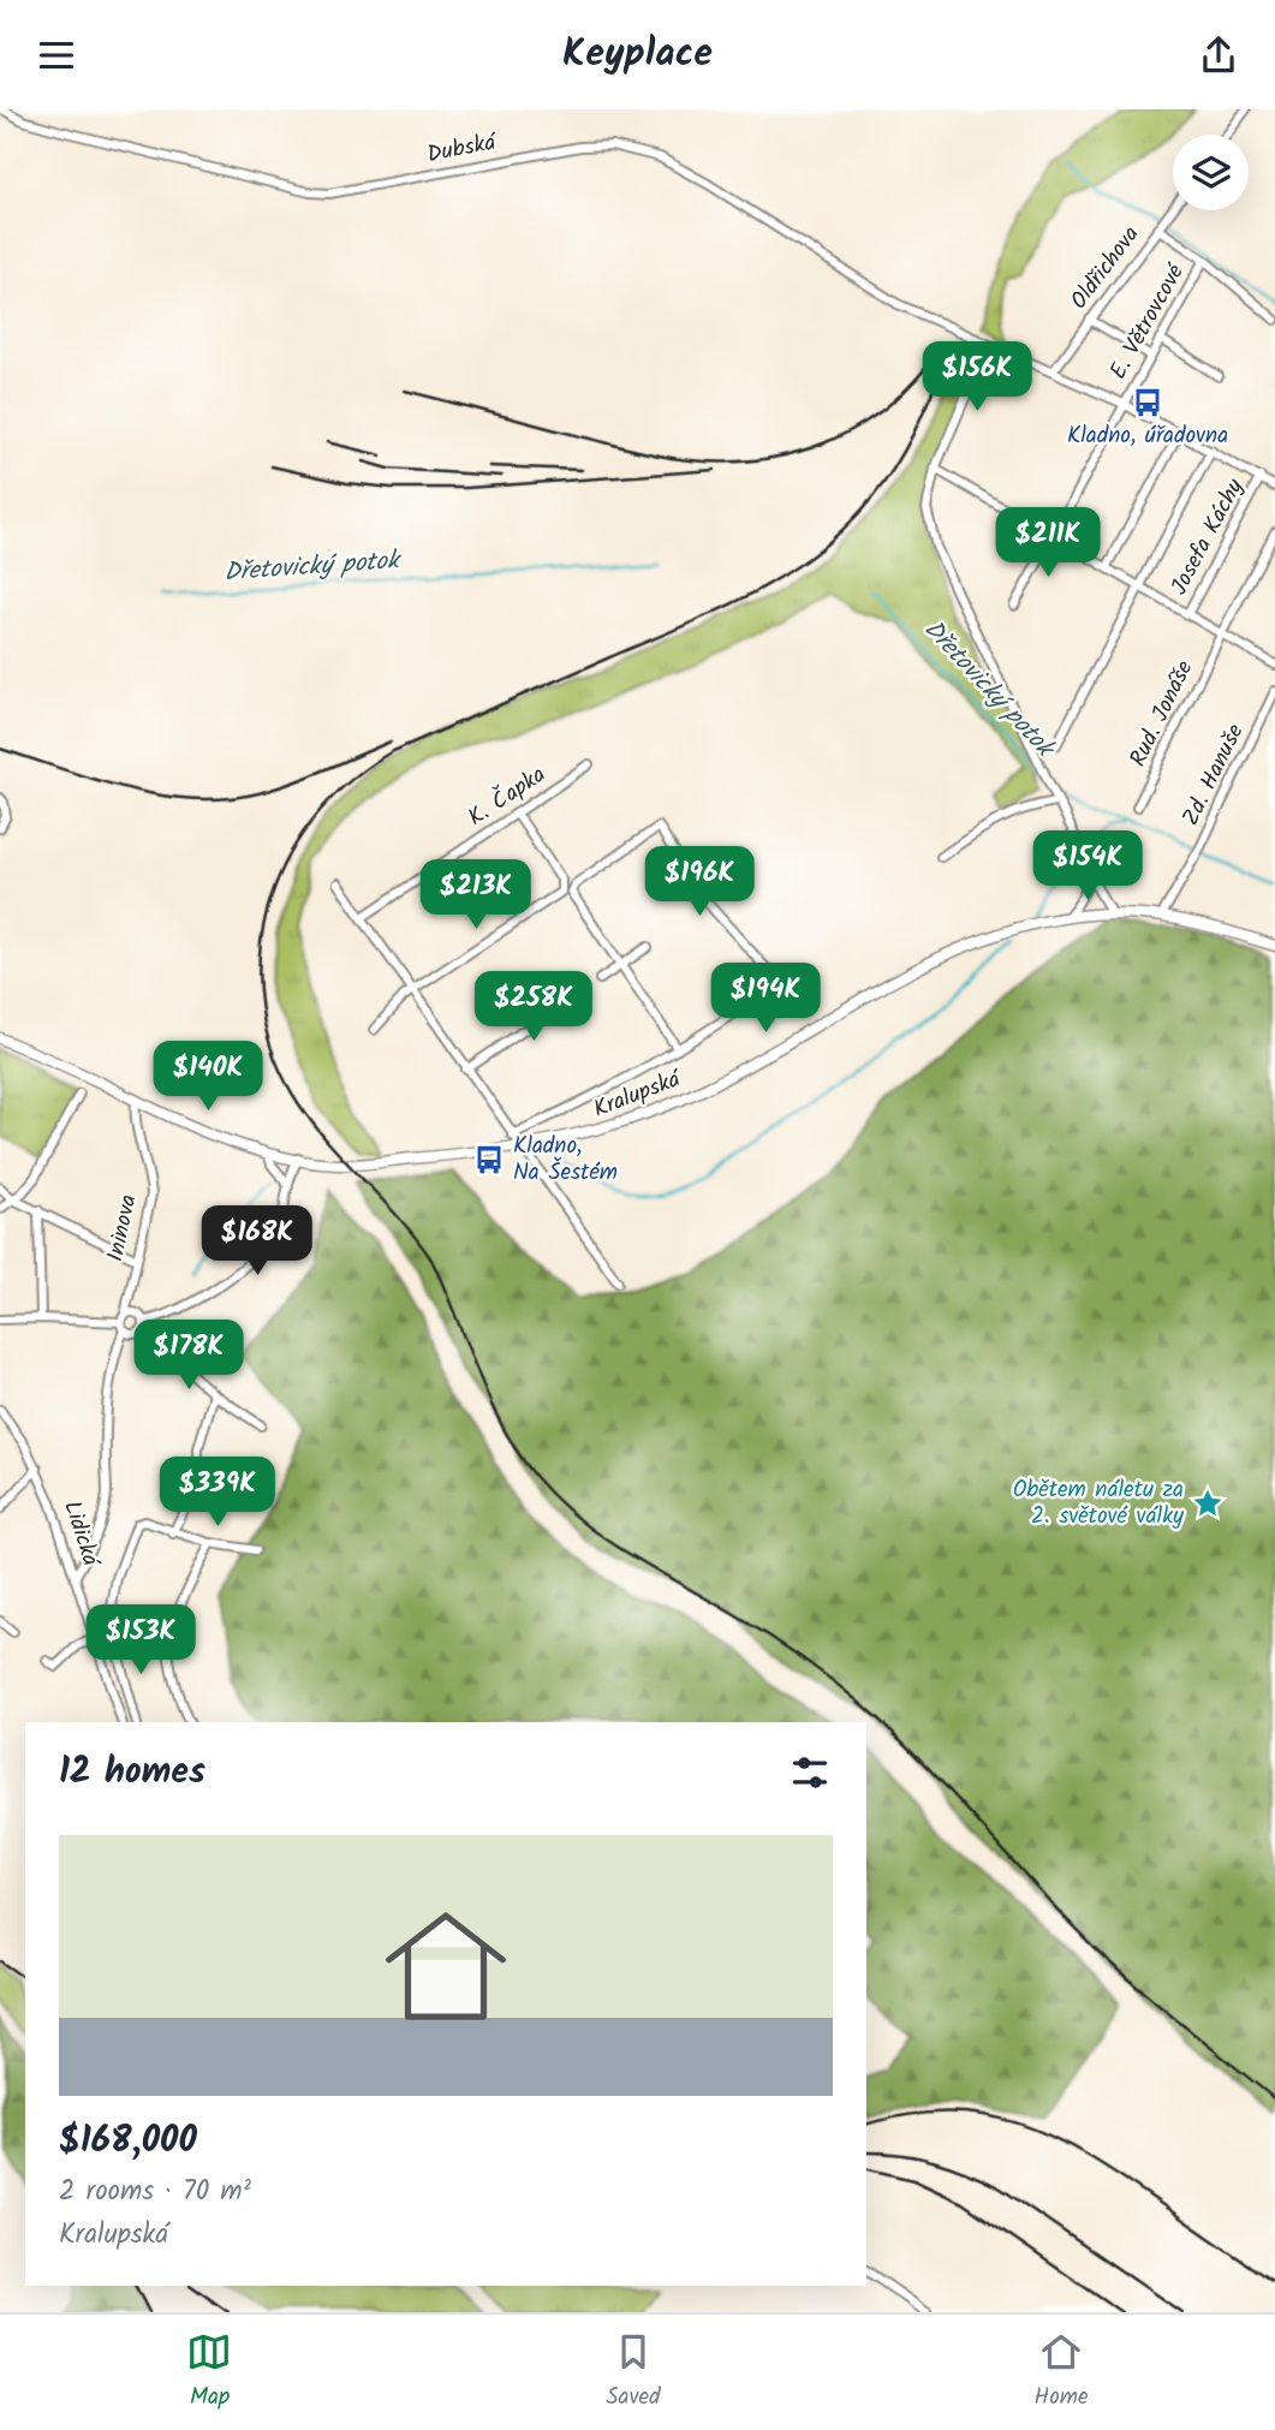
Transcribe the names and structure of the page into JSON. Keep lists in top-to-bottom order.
{
  "streets": {
    "main road": ["Kralupská"],
    "street": [
      "Dubská",
      "Oldřichova",
      "E. Větrovcové",
      "Josefa Káchy",
      "Rud. Jonáše",
      "Zd. Hanuše",
      "K. Čapka",
      "Ininova",
      "Lidická"
    ]
  },
  "crossings": [
    ["Dubská", "Oldřichova"],
    ["Dubská", "E. Větrovcové"],
    ["Dubská", "Josefa Káchy"],
    ["Zd. Hanuše", "Kralupská"],
    ["Kralupská", "Ininova"],
    ["Ininova", "Lidická"]
  ],
  "water": ["Dřetovický potok"],
  "places": {
    "bus stop": ["Kladno, úřadovna", "Kladno, Na Šestém"],
    "place": ["Obětem náletu za 2. světové války"]
  },
  "page": {
    "header": "Keyplace",
    "price": [
      "$156K",
      "$211K",
      "$154K",
      "$196K",
      "$213K",
      "$194K",
      "$258K",
      "$140K",
      "$168K",
      "$178K",
      "$339K",
      "$153K"
    ],
    "heading": "12 homes",
    "list": [
      {
        "name": "$168,000",
        "note": "2 rooms · 70 m² · Kralupská"
      }
    ],
    "tabs": ["Map", "Saved", "Home"]
  }
}
